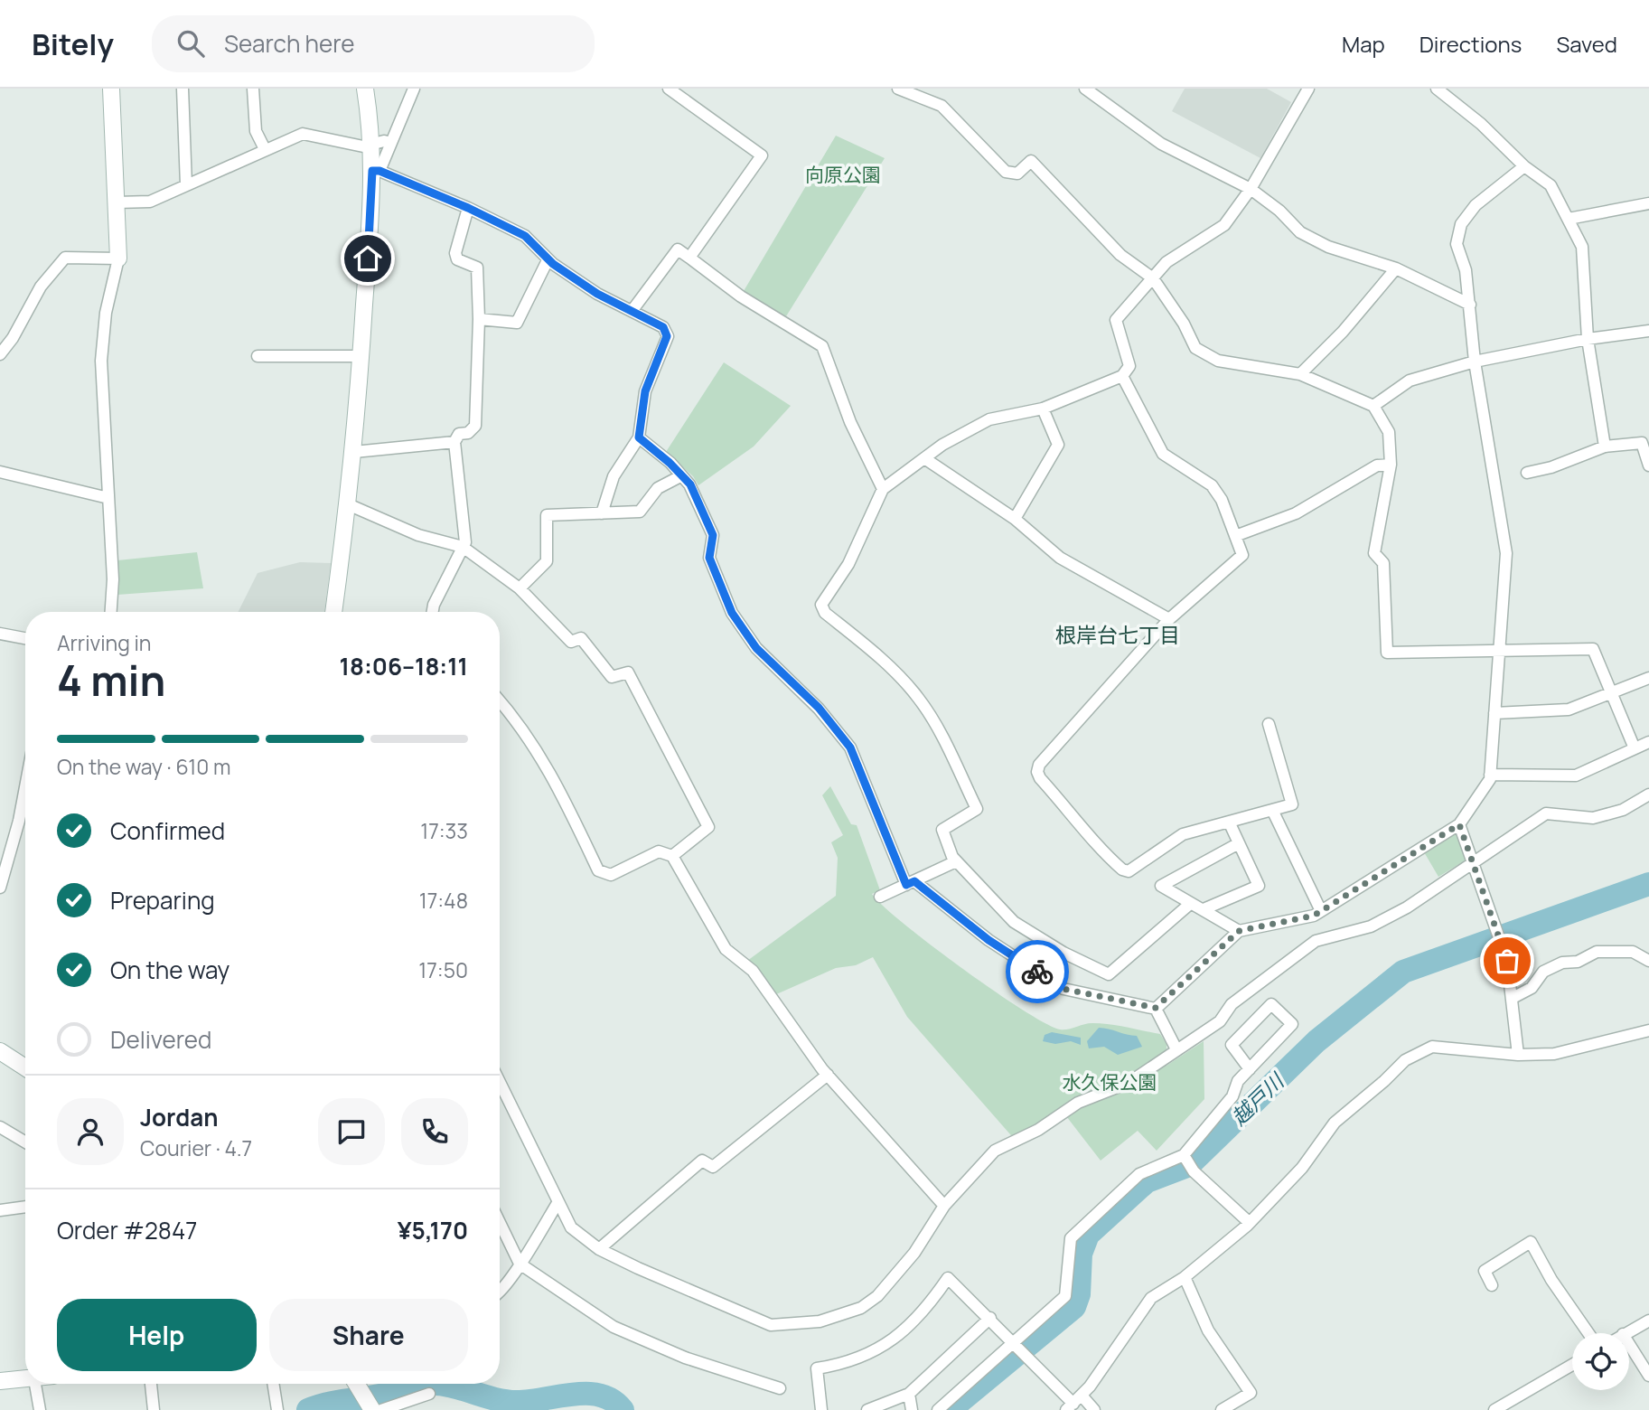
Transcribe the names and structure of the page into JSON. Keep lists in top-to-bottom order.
{
  "districts": ["根岸台七丁目"],
  "water": ["越戸川"],
  "parks": ["向原公園", "水久保公園"],
  "page": {
    "header": "Bitely",
    "search": "Search here",
    "nav": ["Map", "Directions", "Saved"],
    "heading": ["4 min", "Arriving in", "18:06–18:11"],
    "panel": [
      "Jordan",
      "Courier · 4.7",
      "Order #2847",
      "¥5,170"
    ],
    "bar": "On the way · 610 m",
    "list": [
      ["Confirmed", "17:33"],
      ["Preparing", "17:48"],
      ["On the way", "17:50"],
      "Delivered"
    ],
    "buttons": ["Help", "Share"]
  }
}
